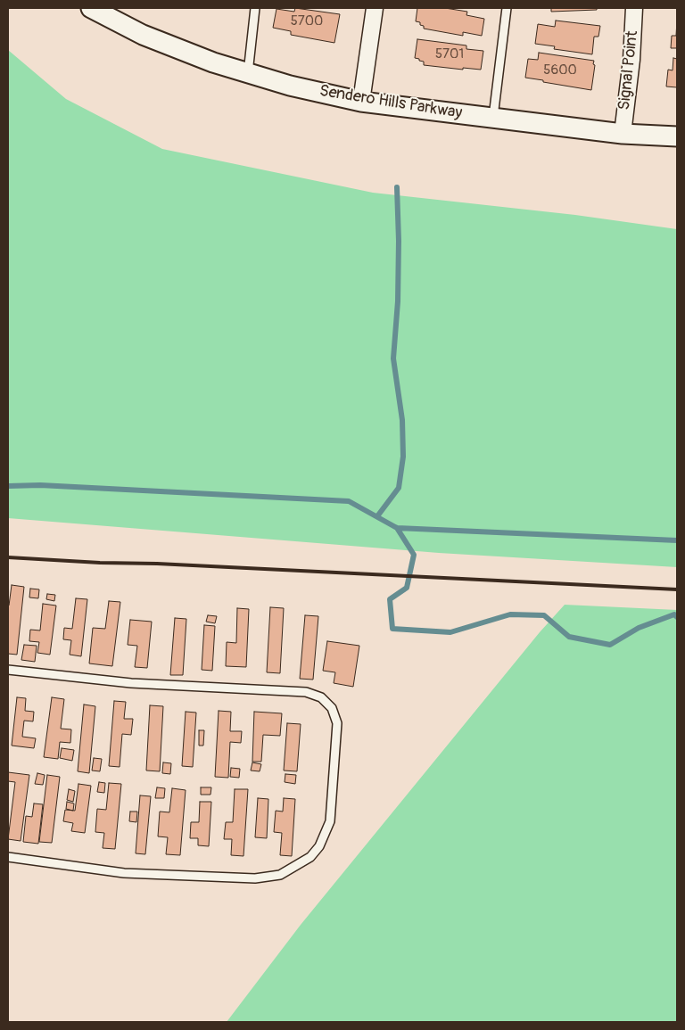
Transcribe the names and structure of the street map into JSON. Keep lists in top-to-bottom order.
{
  "streets": {
    "street": ["Signal Point", "Sendero Hills Parkway"]
  },
  "crossings": [
    ["Signal Point", "Sendero Hills Parkway"]
  ],
  "house_numbers": ["5700", "5701", "5600"]
}
